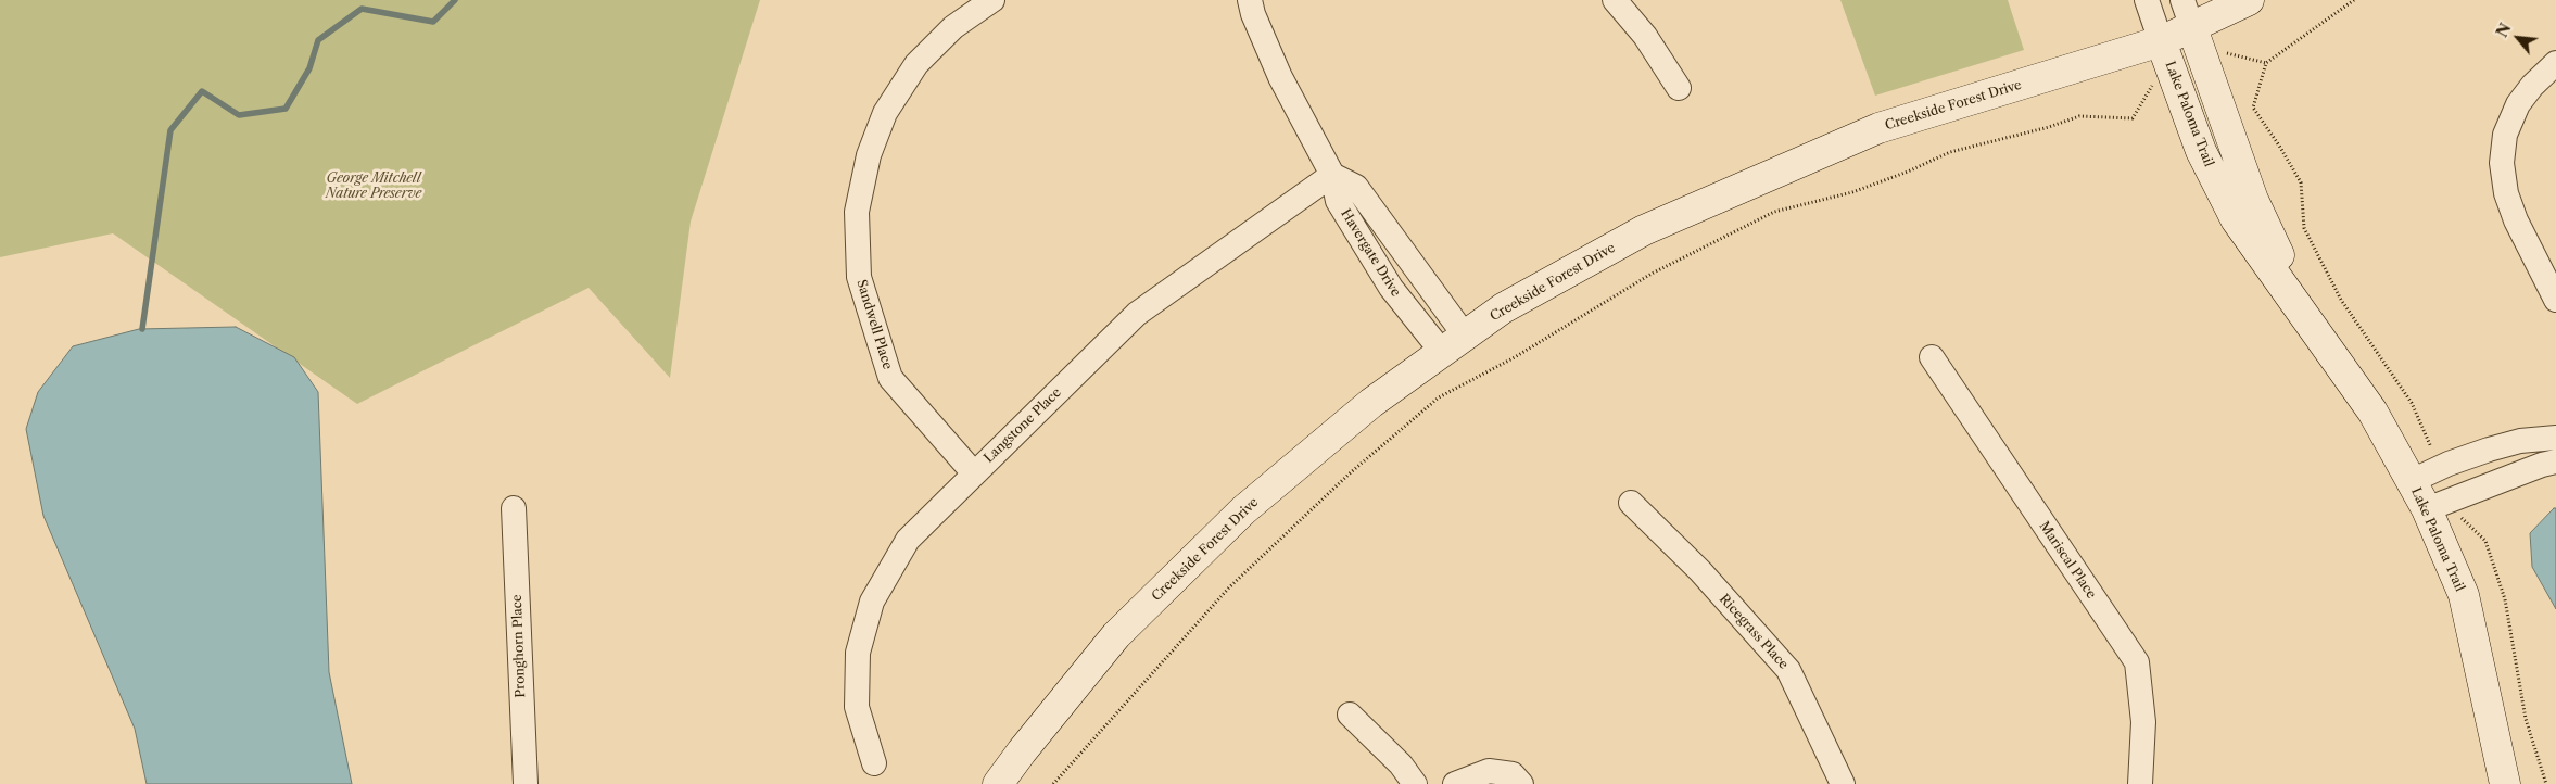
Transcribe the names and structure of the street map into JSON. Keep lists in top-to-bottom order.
{
  "streets": {
    "main road": ["Creekside Forest Drive", "Lake Paloma Trail"],
    "street": [
      "Havergate Drive",
      "Sandwell Place",
      "Langstone Place",
      "Mariscal Place",
      "Ricegrass Place",
      "Pronghorn Place"
    ]
  },
  "crossings": [
    ["Creekside Forest Drive", "Lake Paloma Trail"],
    ["Creekside Forest Drive", "Havergate Drive"],
    ["Havergate Drive", "Langstone Place"],
    ["Sandwell Place", "Langstone Place"]
  ],
  "parks": ["George Mitchell Nature Preserve"],
  "north": "top left"
}
